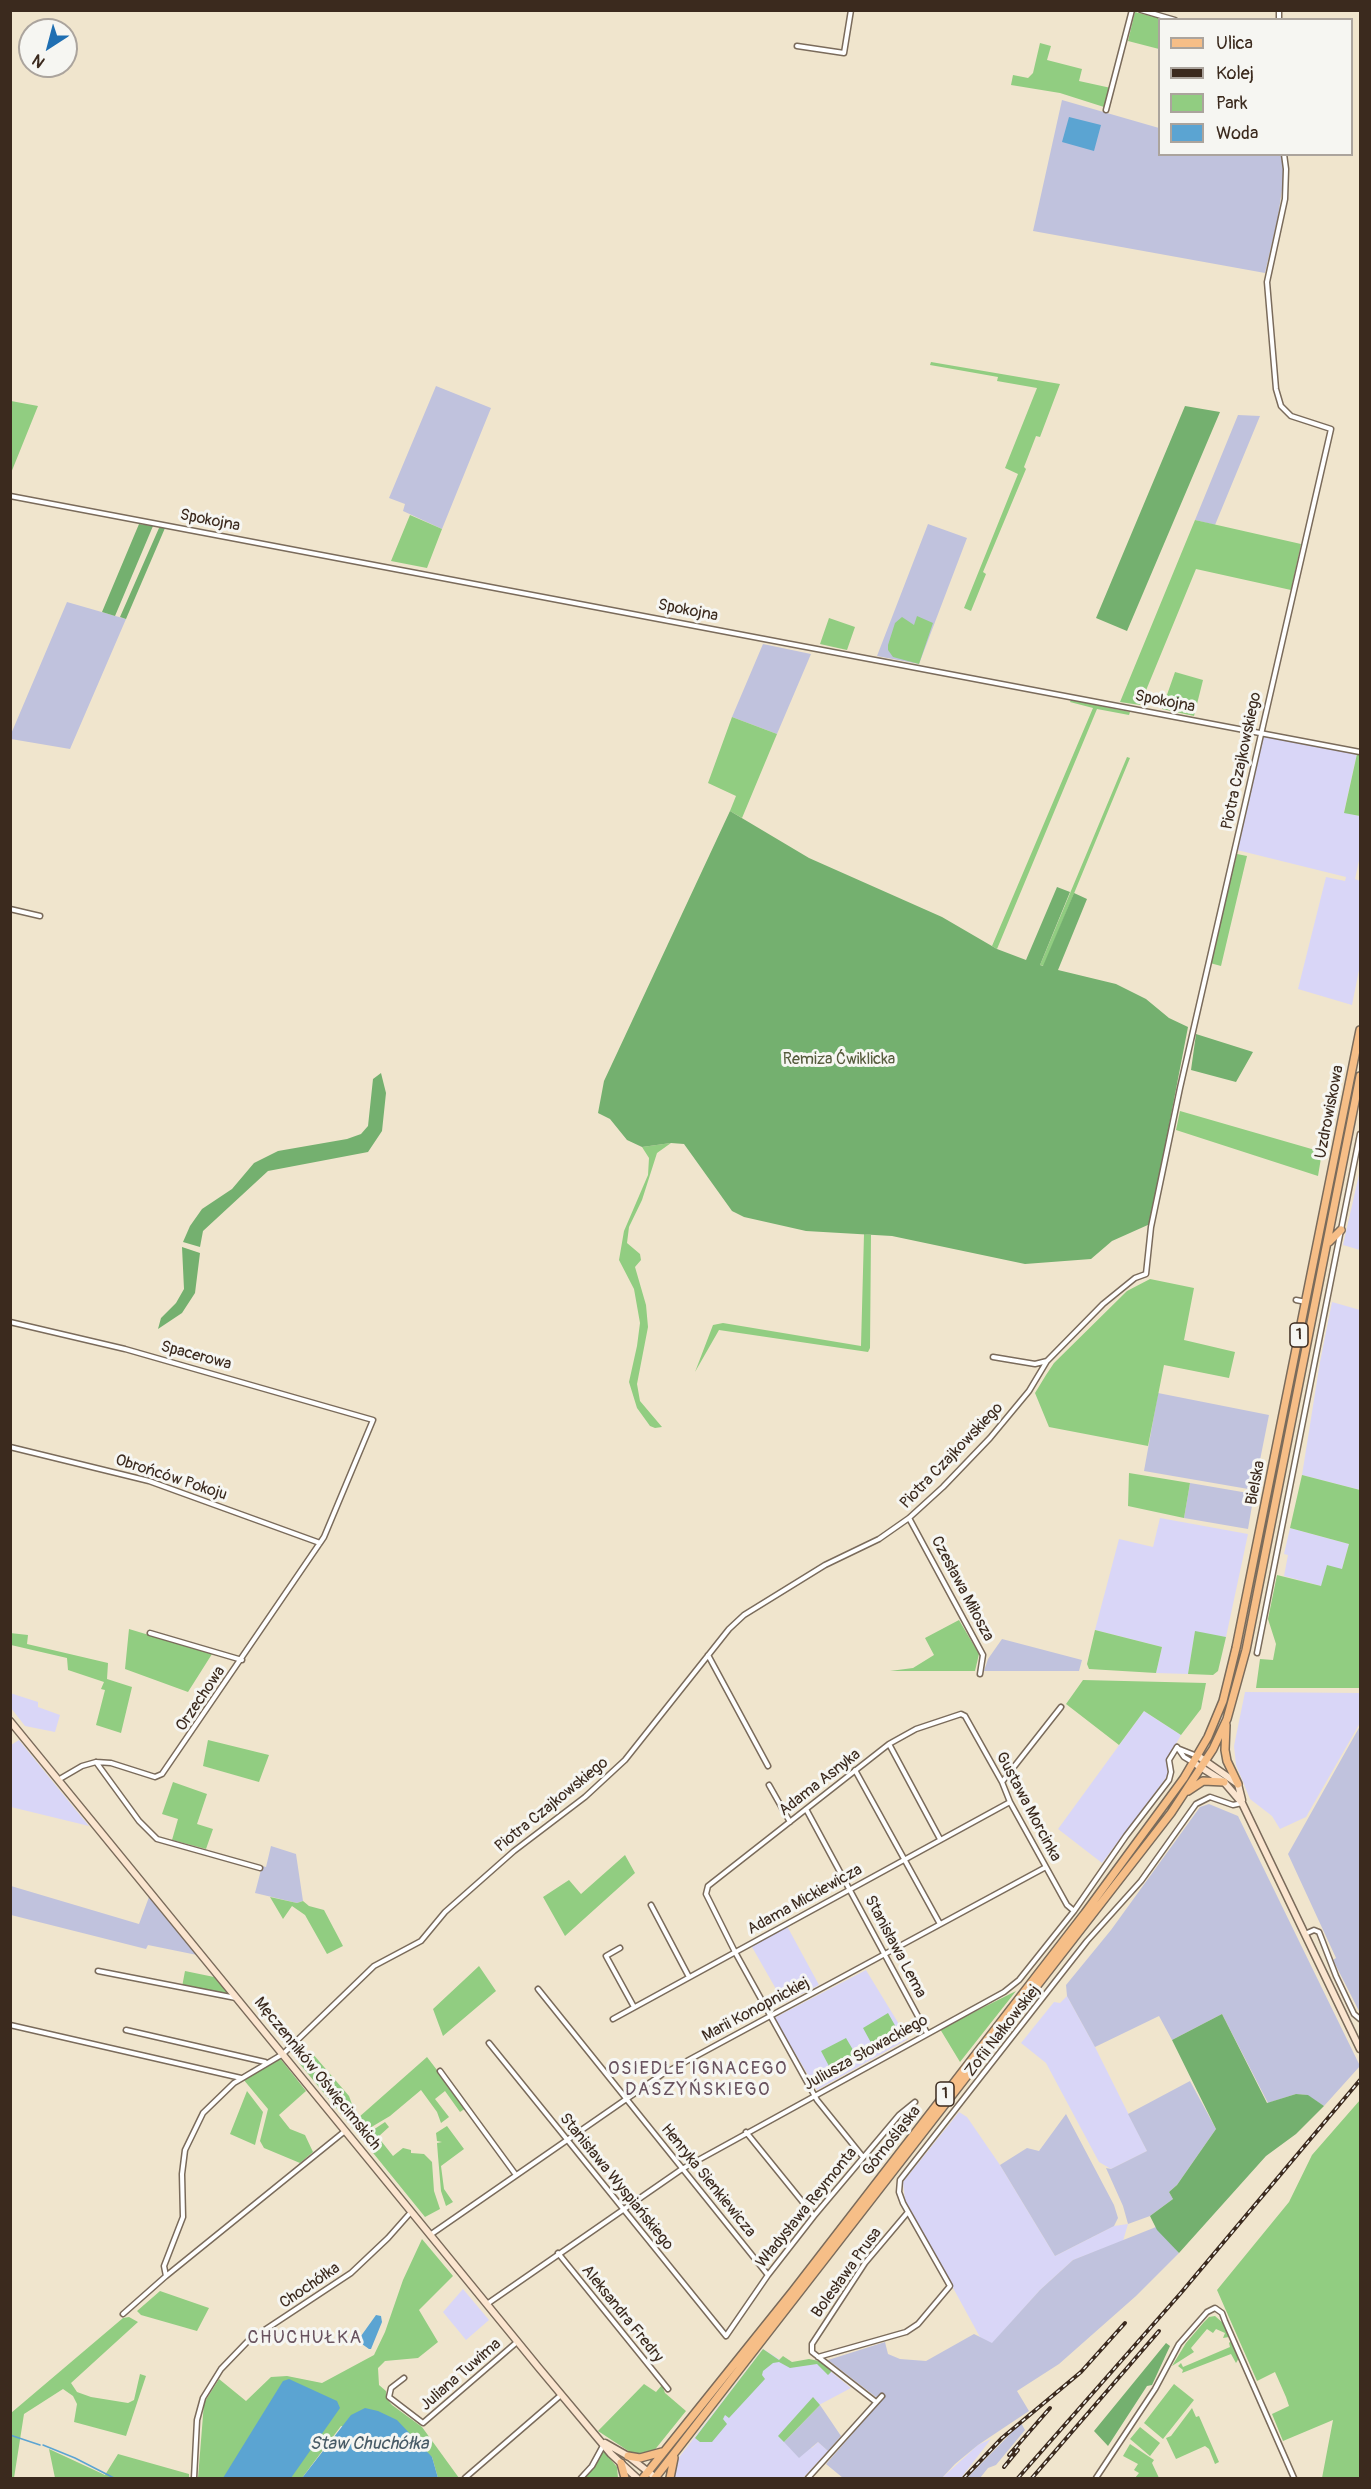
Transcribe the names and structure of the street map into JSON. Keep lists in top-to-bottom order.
{
  "streets": {
    "main road": [
      "Uzdrowiskowa",
      "1",
      "Bielska",
      "Męczenników Oświęcimskich",
      "Górnośląska"
    ],
    "street": [
      "Spokojna",
      "Piotra Czajkowskiego",
      "Spacerowa",
      "Obrońców Pokoju",
      "Czesława Miłosza",
      "Orzechowa",
      "Adama Asnyka",
      "Gustawa Morcinka",
      "Adama Mickiewicza",
      "Stanisława Lema",
      "Marii Konopnickiej",
      "Zofii Nałkowskiej",
      "Juliusza Słowackiego",
      "Henryka Sienkiewicza",
      "Stanisława Wyspiańskiego",
      "Władysława Reymonta",
      "Bolesława Prusa",
      "Chochółka",
      "Aleksandra Fredry",
      "Juliana Tuwima"
    ]
  },
  "crossings": [
    ["Spokojna", "Piotra Czajkowskiego"],
    ["Piotra Czajkowskiego", "Czesława Miłosza"],
    ["Piotra Czajkowskiego", "Męczenników Oświęcimskich"],
    ["Uzdrowiskowa", "Bielska"],
    ["Spacerowa", "Orzechowa"],
    ["Obrońców Pokoju", "Orzechowa"],
    ["Bielska", "Górnośląska"],
    ["Adama Asnyka", "Gustawa Morcinka"],
    ["Adama Asnyka", "Adama Mickiewicza"],
    ["Adama Asnyka", "Stanisława Lema"],
    ["Gustawa Morcinka", "Adama Mickiewicza"],
    ["Gustawa Morcinka", "Marii Konopnickiej"],
    ["Gustawa Morcinka", "Juliusza Słowackiego"],
    ["Adama Mickiewicza", "Stanisława Lema"],
    ["Stanisława Lema", "Marii Konopnickiej"],
    ["Stanisława Lema", "Juliusza Słowackiego"],
    ["Marii Konopnickiej", "Męczenników Oświęcimskich"],
    ["Marii Konopnickiej", "Henryka Sienkiewicza"],
    ["Marii Konopnickiej", "Stanisława Wyspiańskiego"],
    ["Zofii Nałkowskiej", "Bolesława Prusa"],
    ["Juliusza Słowackiego", "Męczenników Oświęcimskich"],
    ["Juliusza Słowackiego", "Henryka Sienkiewicza"],
    ["Juliusza Słowackiego", "Stanisława Wyspiańskiego"],
    ["Juliusza Słowackiego", "Aleksandra Fredry"],
    ["Męczenników Oświęcimskich", "Górnośląska"],
    ["Męczenników Oświęcimskich", "Chochółka"],
    ["Męczenników Oświęcimskich", "Juliana Tuwima"],
    ["Henryka Sienkiewicza", "Władysława Reymonta"],
    ["Stanisława Wyspiańskiego", "Władysława Reymonta"]
  ],
  "districts": ["OSIEDLE IGNACEGO DASZYŃSKIEGO", "CHUCHUŁKA"],
  "water": ["Staw Chuchółka"],
  "parks": ["Remiza Ćwiklicka"],
  "legend": [
    "Ulica",
    "Kolej",
    "Park",
    "Woda"
  ],
  "north": "bottom left"
}
